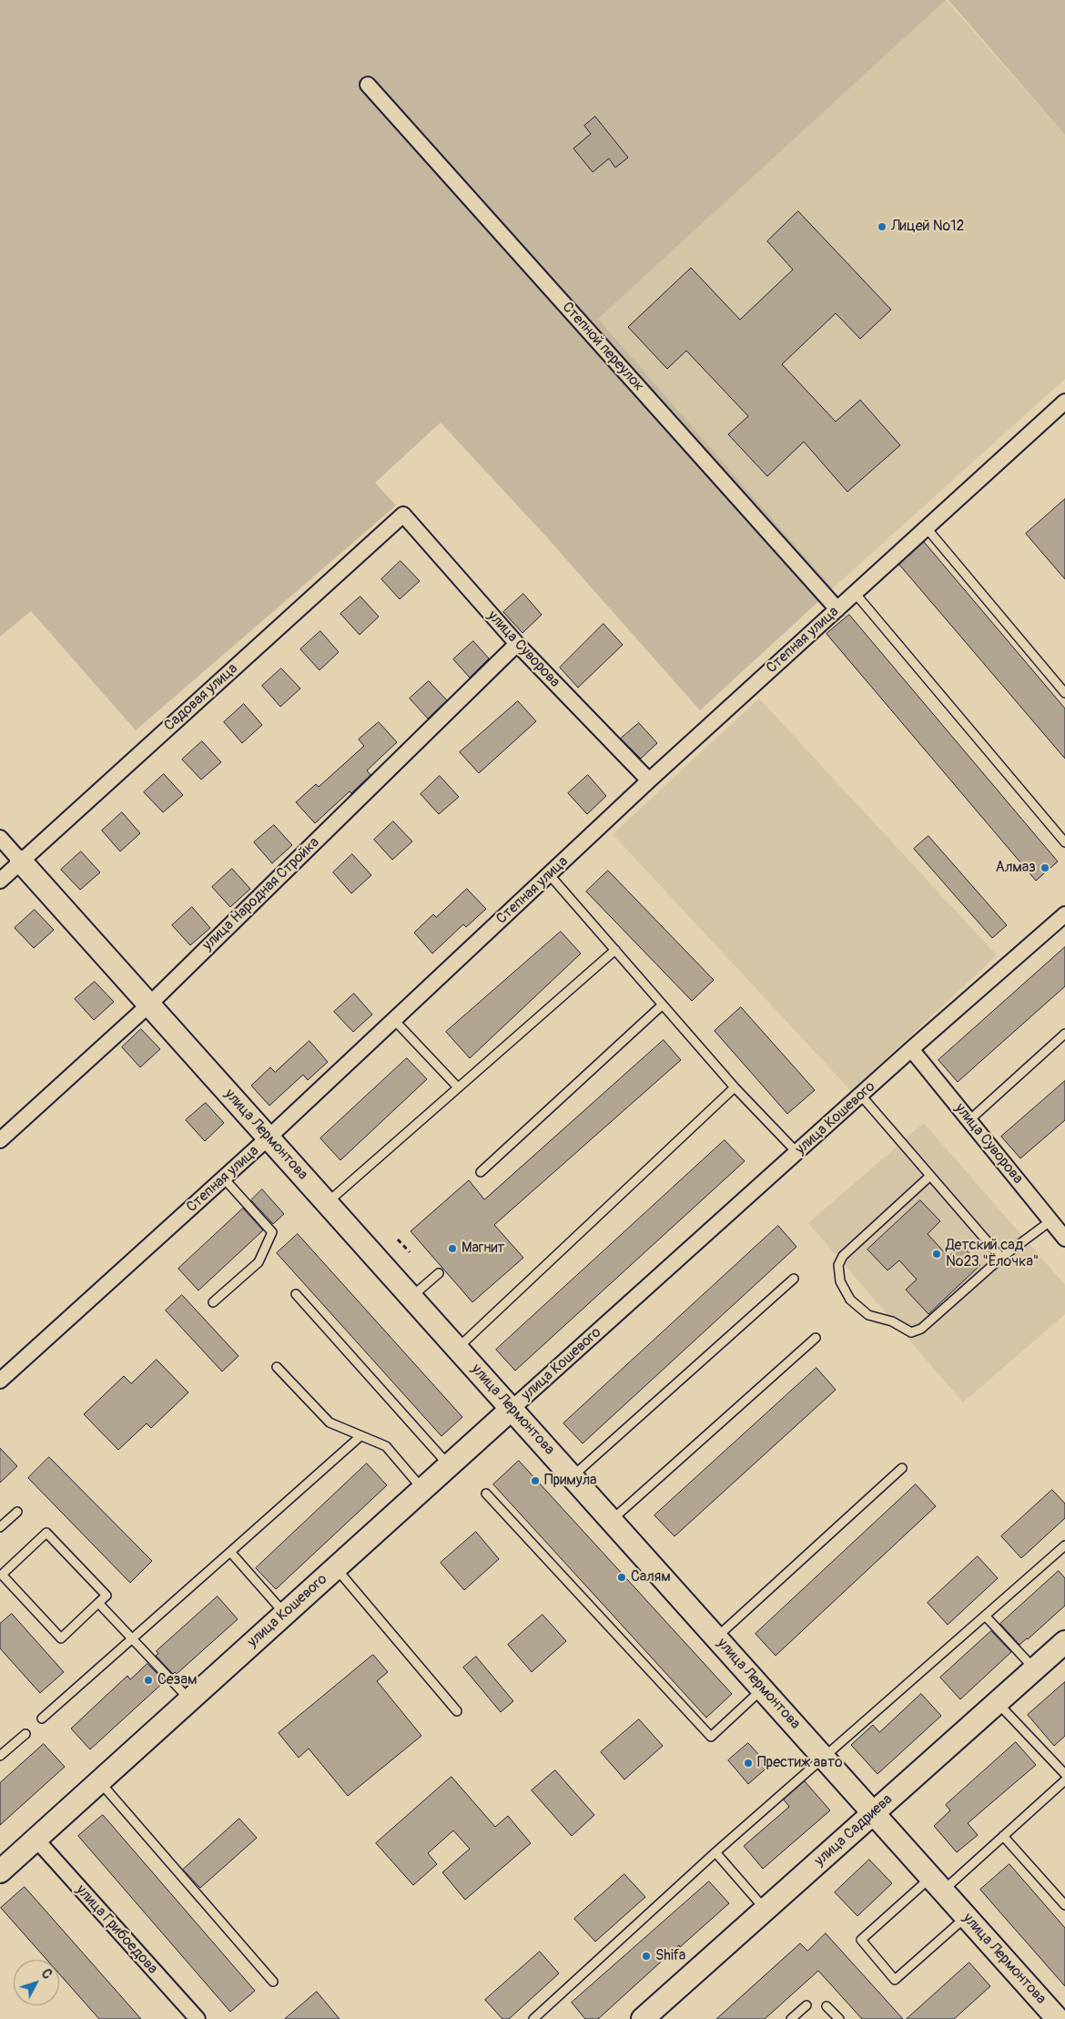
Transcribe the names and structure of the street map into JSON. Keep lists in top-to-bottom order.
{
  "streets": {
    "street": [
      "Степной переулок",
      "Степная улица",
      "улица Суворова",
      "Садовая улица",
      "улица Народная Стройка",
      "улица Кошевого",
      "улица Лермонтова",
      "улица Садриева",
      "улица Грибоедова"
    ]
  },
  "crossings": [
    ["Степной переулок", "Степная улица"],
    ["Степная улица", "улица Суворова"],
    ["Степная улица", "улица Лермонтова"],
    ["улица Суворова", "Садовая улица"],
    ["улица Суворова", "улица Народная Стройка"],
    ["улица Суворова", "улица Кошевого"],
    ["Садовая улица", "улица Лермонтова"],
    ["улица Народная Стройка", "улица Лермонтова"],
    ["улица Кошевого", "улица Лермонтова"],
    ["улица Кошевого", "улица Грибоедова"],
    ["улица Лермонтова", "улица Садриева"]
  ],
  "places": [
    "Лицей №12",
    "Алмаз",
    "Магнит",
    "Детский сад №23 \"Ёлочка\"",
    "Примула",
    "Салям",
    "Сезам",
    "Престиж авто",
    "Shifa"
  ],
  "north": "top right"
}
